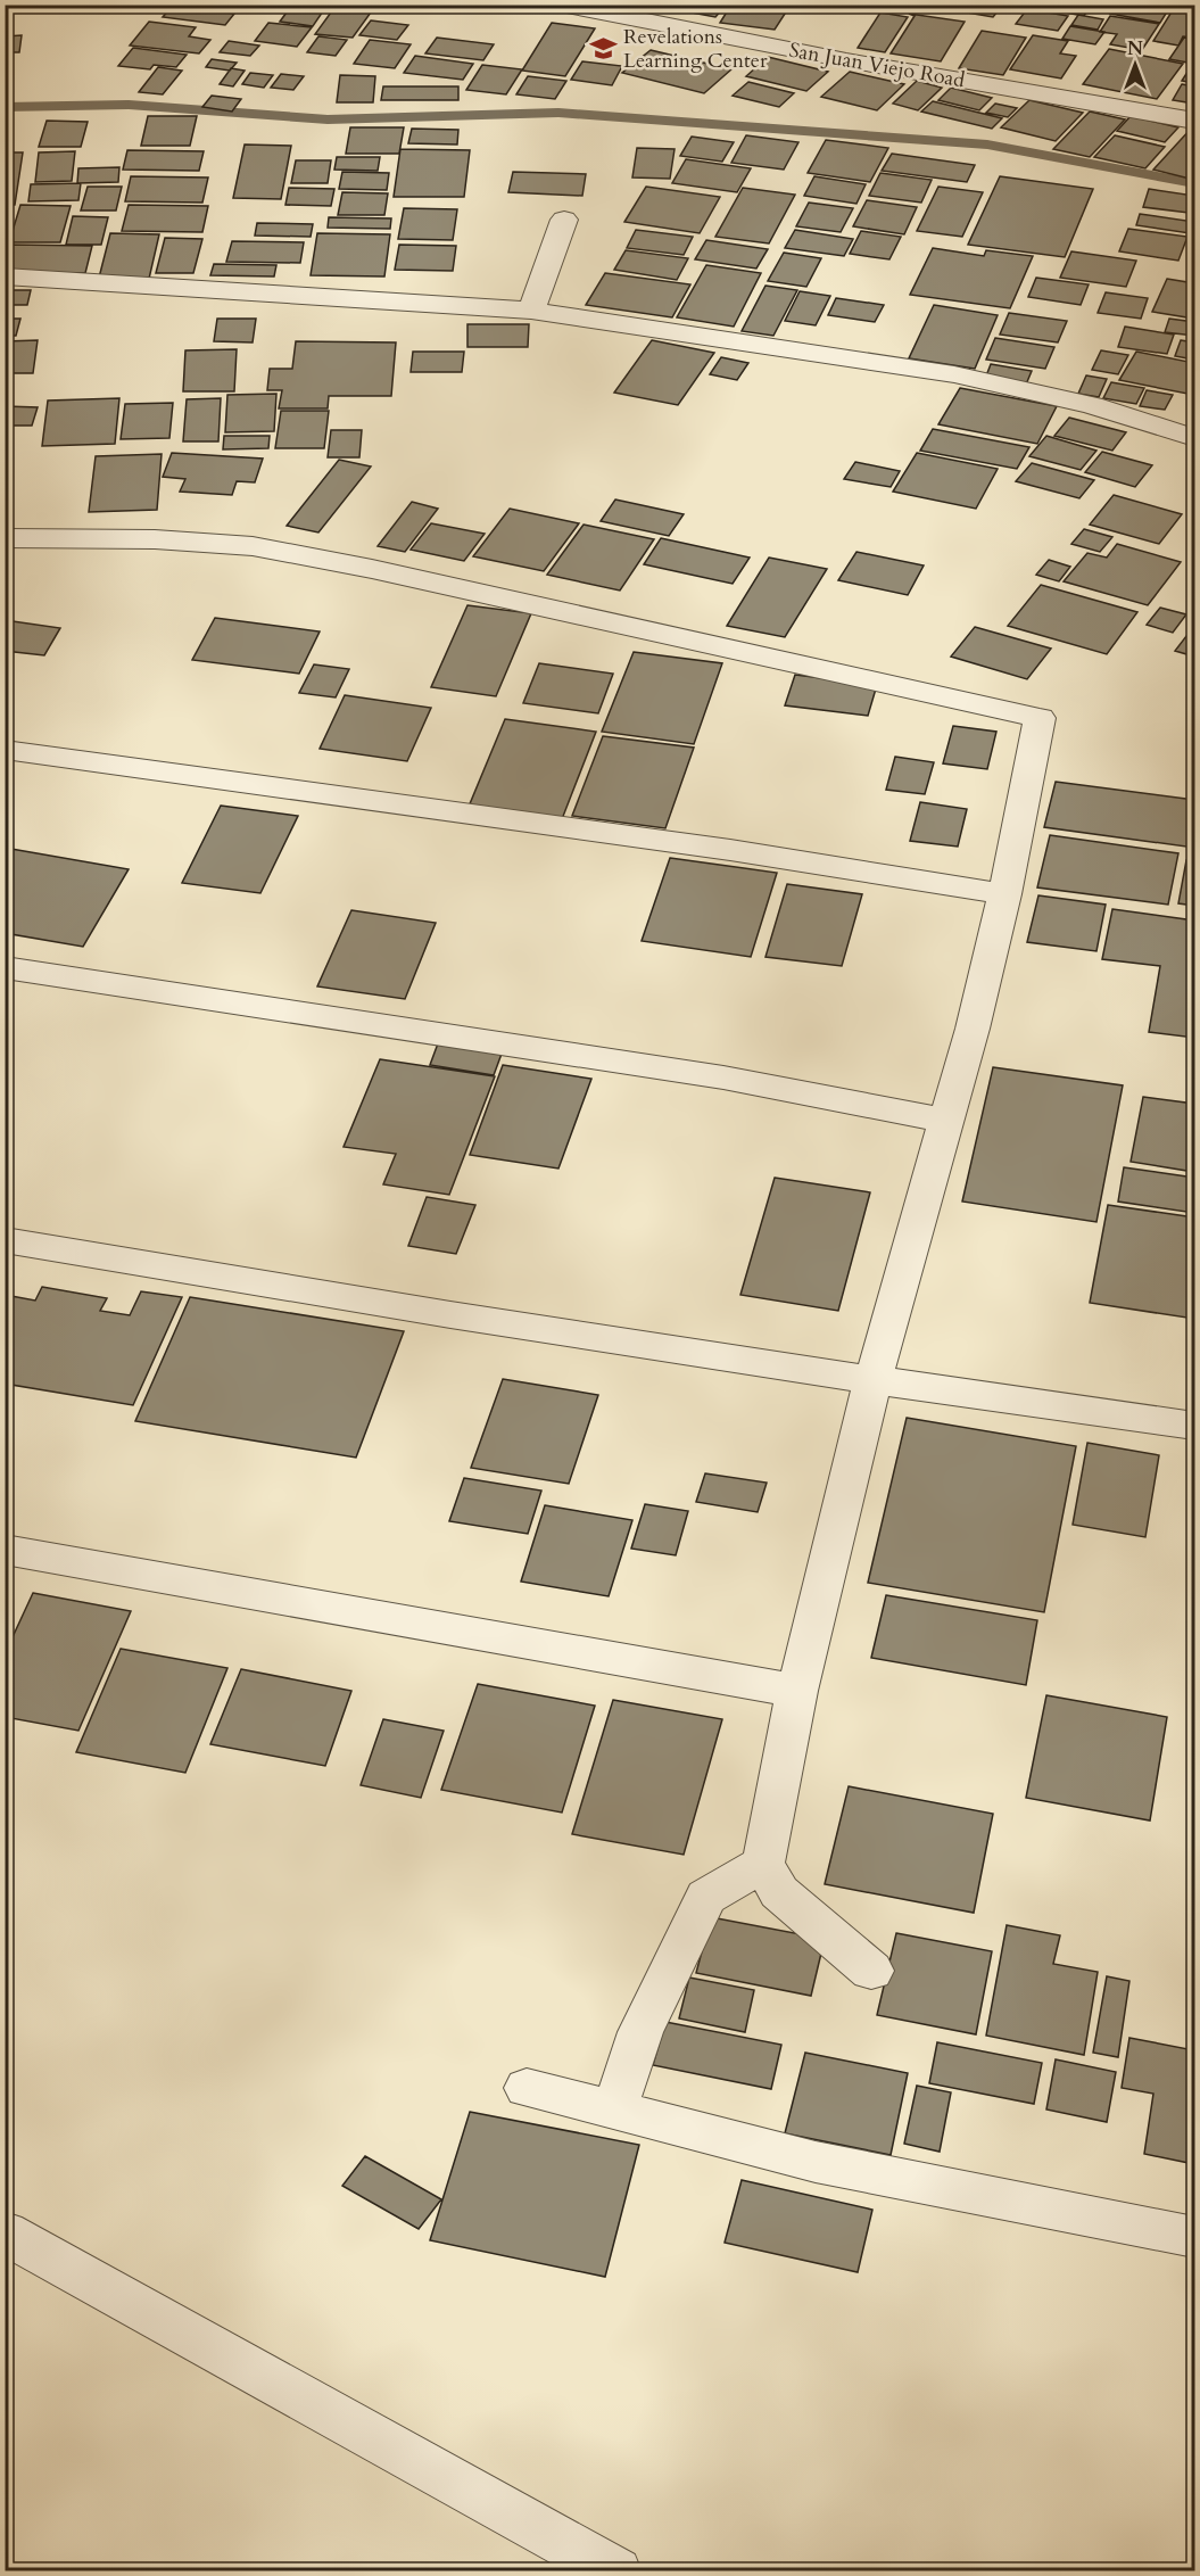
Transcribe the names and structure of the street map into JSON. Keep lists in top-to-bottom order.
{
  "streets": {
    "street": ["San Juan Viejo Road"]
  },
  "places": {
    "school or university": ["Revelations Learning Center"]
  },
  "north": "top"
}
